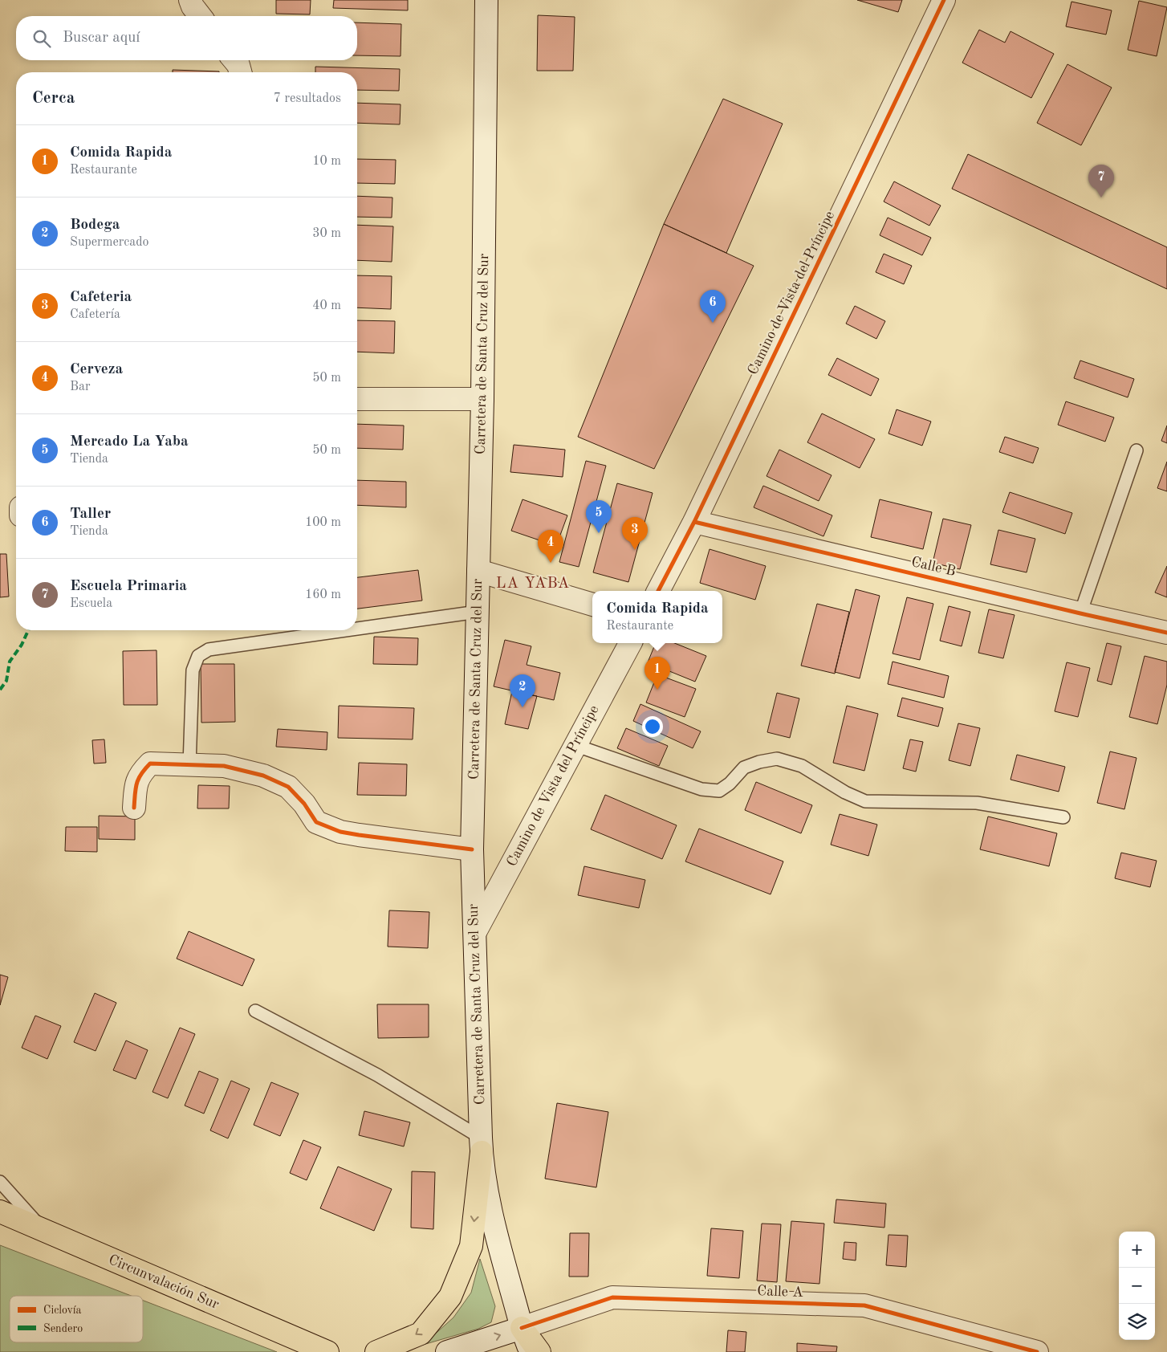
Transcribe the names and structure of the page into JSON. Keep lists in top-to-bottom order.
{
  "streets": {
    "main road": ["Circunvalación Sur"],
    "street": [
      "Camino de Vista del Príncipe",
      "Carretera de Santa Cruz del Sur",
      "Calle B",
      "Calle A"
    ]
  },
  "crossings": [
    ["Camino de Vista del Príncipe", "Carretera de Santa Cruz del Sur"],
    ["Camino de Vista del Príncipe", "Calle B"],
    ["Carretera de Santa Cruz del Sur", "Calle A"]
  ],
  "districts": ["LA YABA"],
  "legend": ["Ciclovía", "Sendero"],
  "page": {
    "search": "Buscar aquí",
    "heading": ["Cerca", "7 resultados"],
    "list": [
      {
        "mark": "1",
        "name": "Comida Rapida",
        "note": "Restaurante",
        "value": "10 m"
      },
      {
        "mark": "2",
        "name": "Bodega",
        "note": "Supermercado",
        "value": "30 m"
      },
      {
        "mark": "3",
        "name": "Cafeteria",
        "note": "Cafetería",
        "value": "40 m"
      },
      {
        "mark": "4",
        "name": "Cerveza",
        "note": "Bar",
        "value": "50 m"
      },
      {
        "mark": "5",
        "name": "Mercado La Yaba",
        "note": "Tienda",
        "value": "50 m"
      },
      {
        "mark": "6",
        "name": "Taller",
        "note": "Tienda",
        "value": "100 m"
      },
      {
        "mark": "7",
        "name": "Escuela Primaria",
        "note": "Escuela",
        "value": "160 m"
      }
    ],
    "pins": [
      "7",
      "6",
      "5",
      "3",
      "4",
      "1",
      "2"
    ],
    "popup": ["Comida Rapida", "Restaurante"],
    "map_buttons": ["+", "−"]
  }
}
